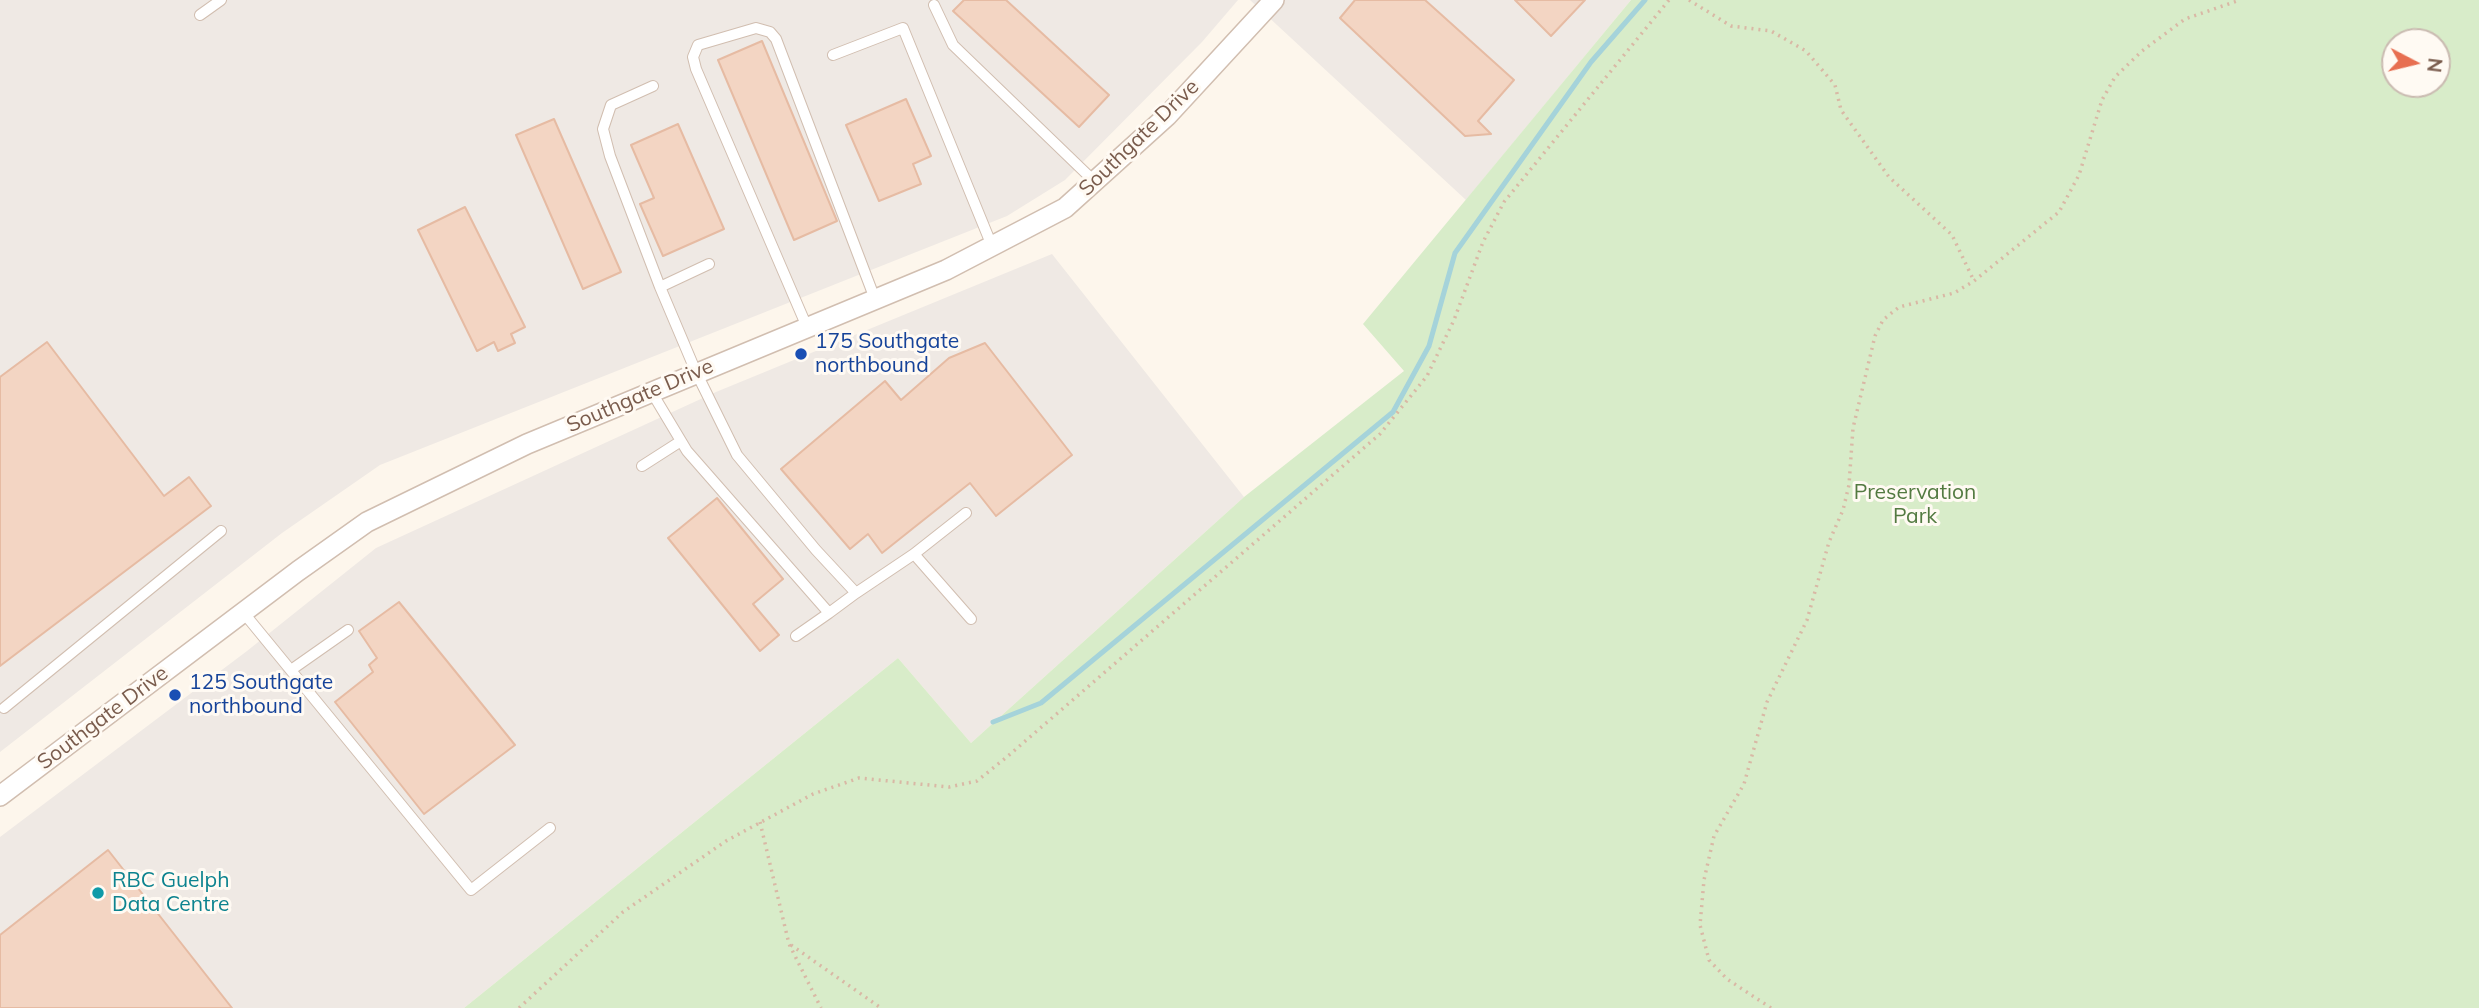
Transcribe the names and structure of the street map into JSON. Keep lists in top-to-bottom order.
{
  "streets": {
    "street": ["Southgate Drive"]
  },
  "parks": ["Preservation Park"],
  "places": ["175 Southgate northbound", "125 Southgate northbound", "RBC Guelph Data Centre"],
  "north": "right"
}
